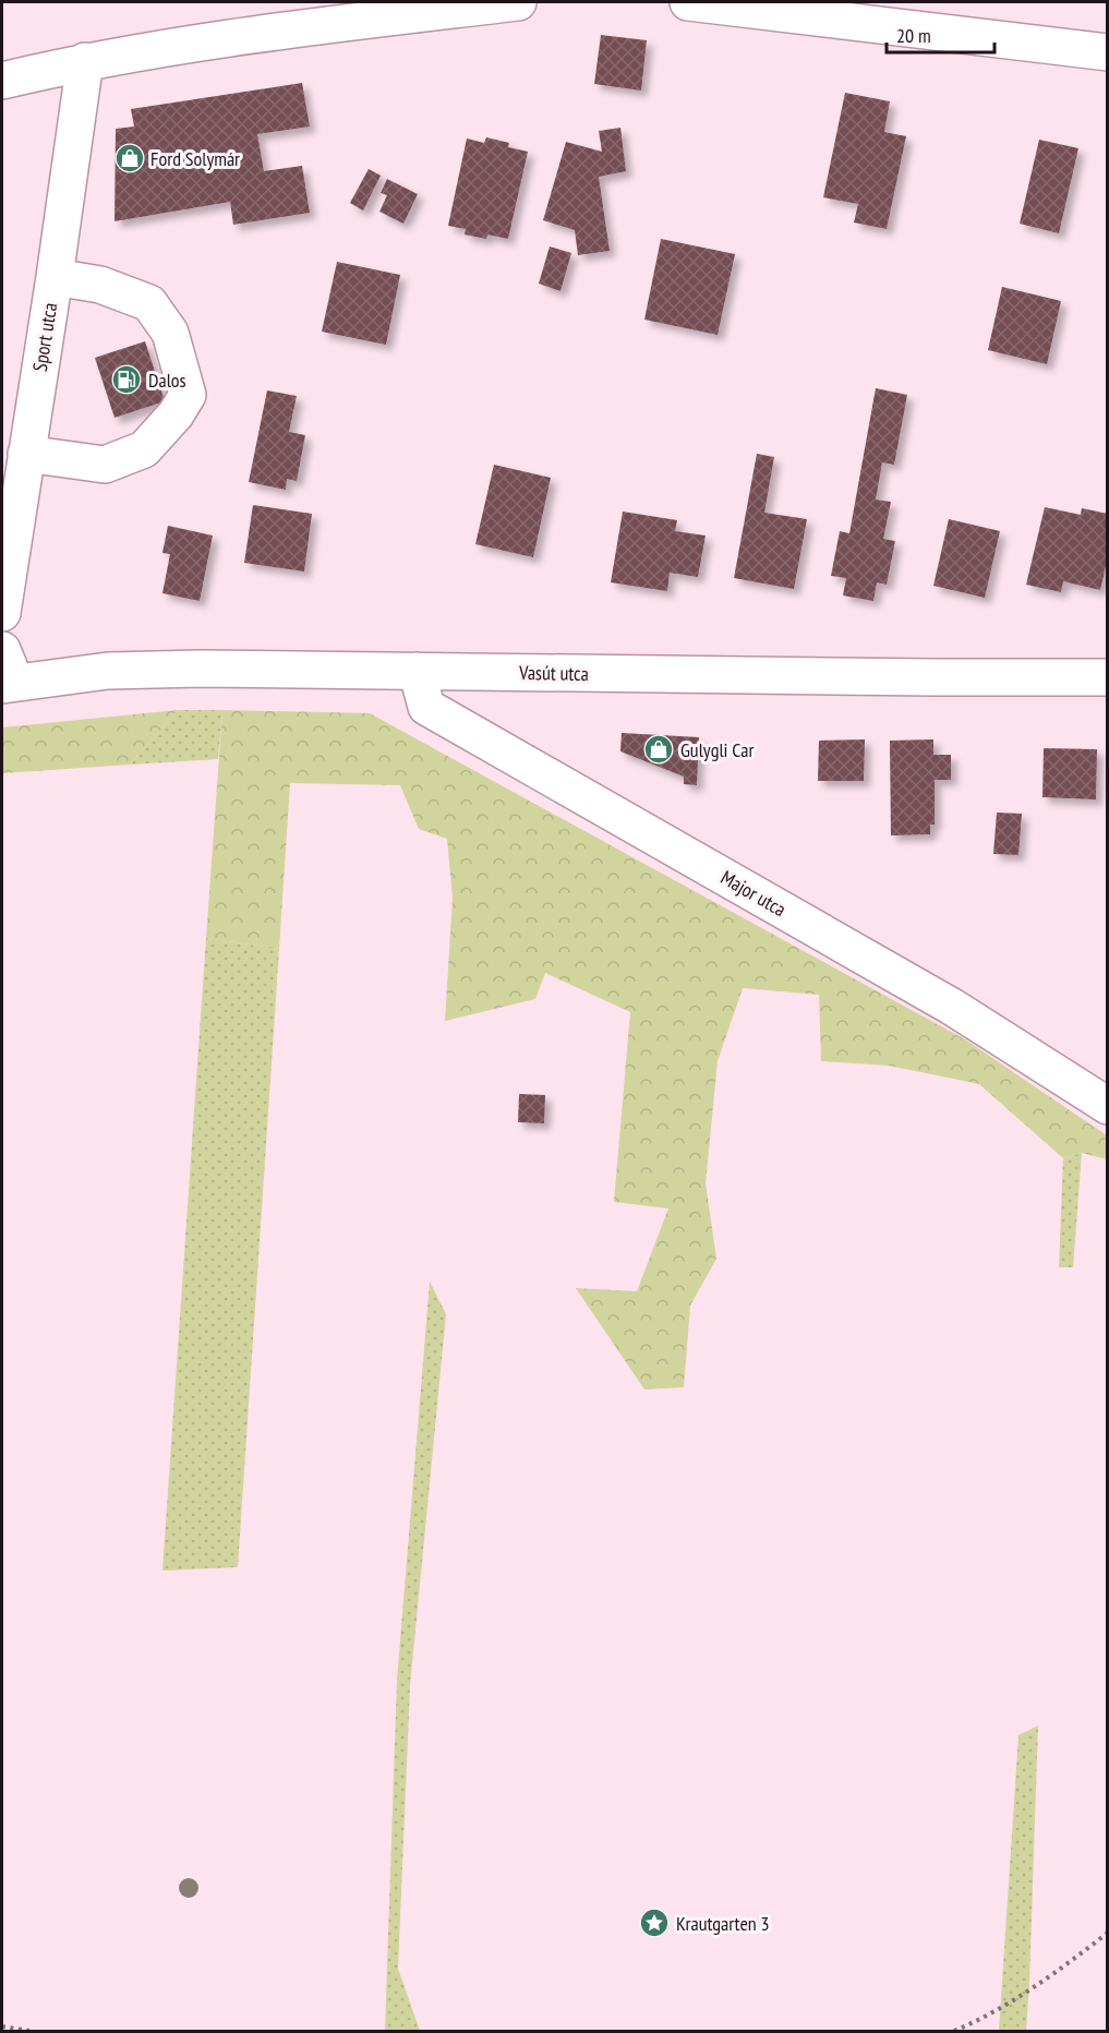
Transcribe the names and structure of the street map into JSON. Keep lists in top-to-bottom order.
{
  "streets": {
    "street": ["Sport utca", "Vasút utca", "Major utca"]
  },
  "crossings": [
    ["Vasút utca", "Major utca"]
  ],
  "places": {
    "shop": ["Ford Solymár", "Gulygli Car"],
    "fuel station": ["Dalos"],
    "place": ["Krautgarten 3"]
  },
  "scale_bar": "20 m"
}
